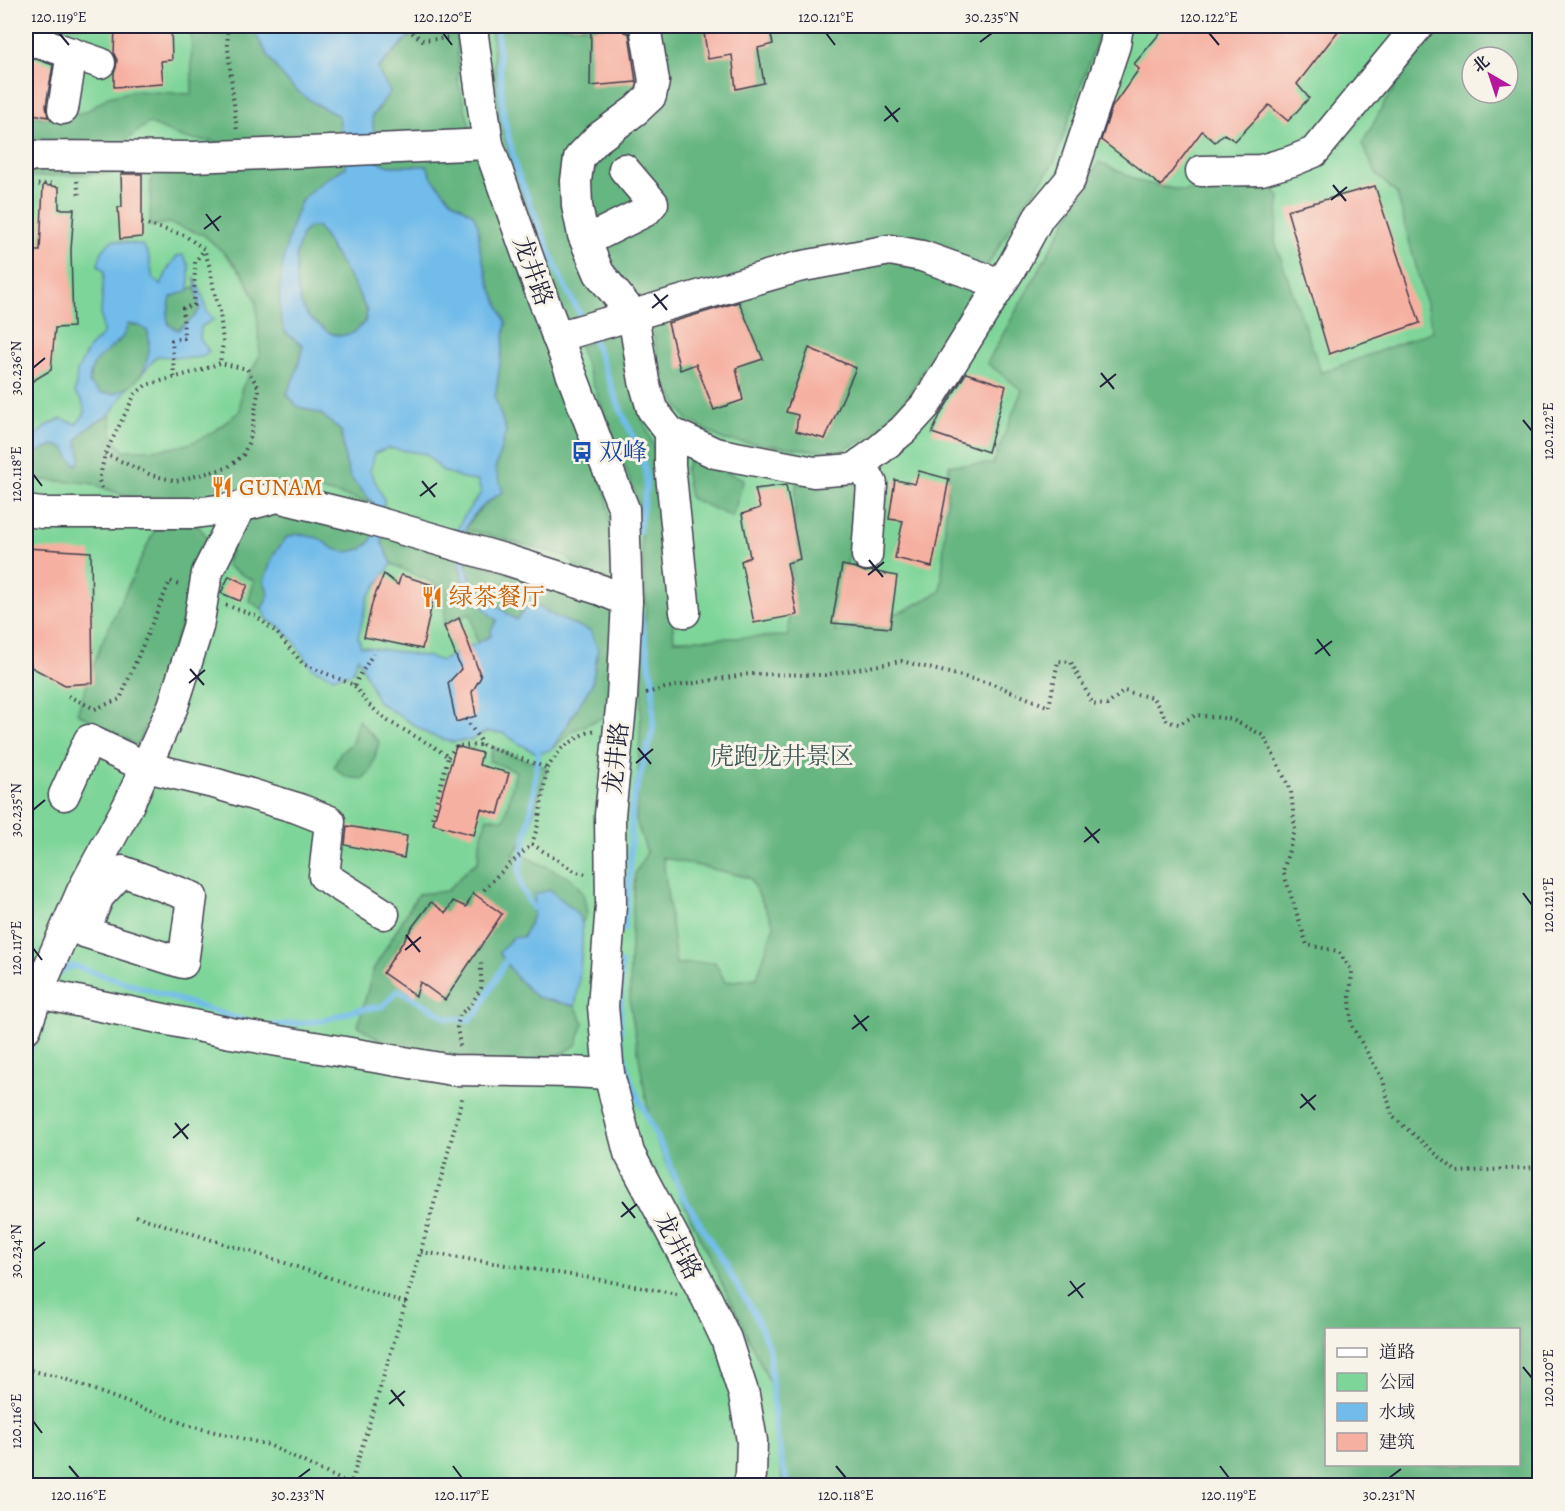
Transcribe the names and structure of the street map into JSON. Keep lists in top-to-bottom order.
{
  "streets": {
    "street": ["龙井路"]
  },
  "parks": ["虎跑龙井景区"],
  "places": {
    "bus stop": ["双峰"],
    "restaurant": ["GUNAM", "绿茶餐厅"]
  },
  "legend": [
    "道路",
    "公园",
    "水域",
    "建筑"
  ],
  "north": "top left",
  "coordinates": [
    "120.119°E",
    "120.120°E",
    "120.121°E",
    "30.235°N",
    "120.122°E",
    "30.236°N",
    "120.118°E",
    "120.117°E",
    "30.234°N",
    "120.116°E",
    "30.233°N",
    "30.231°N"
  ]
}
